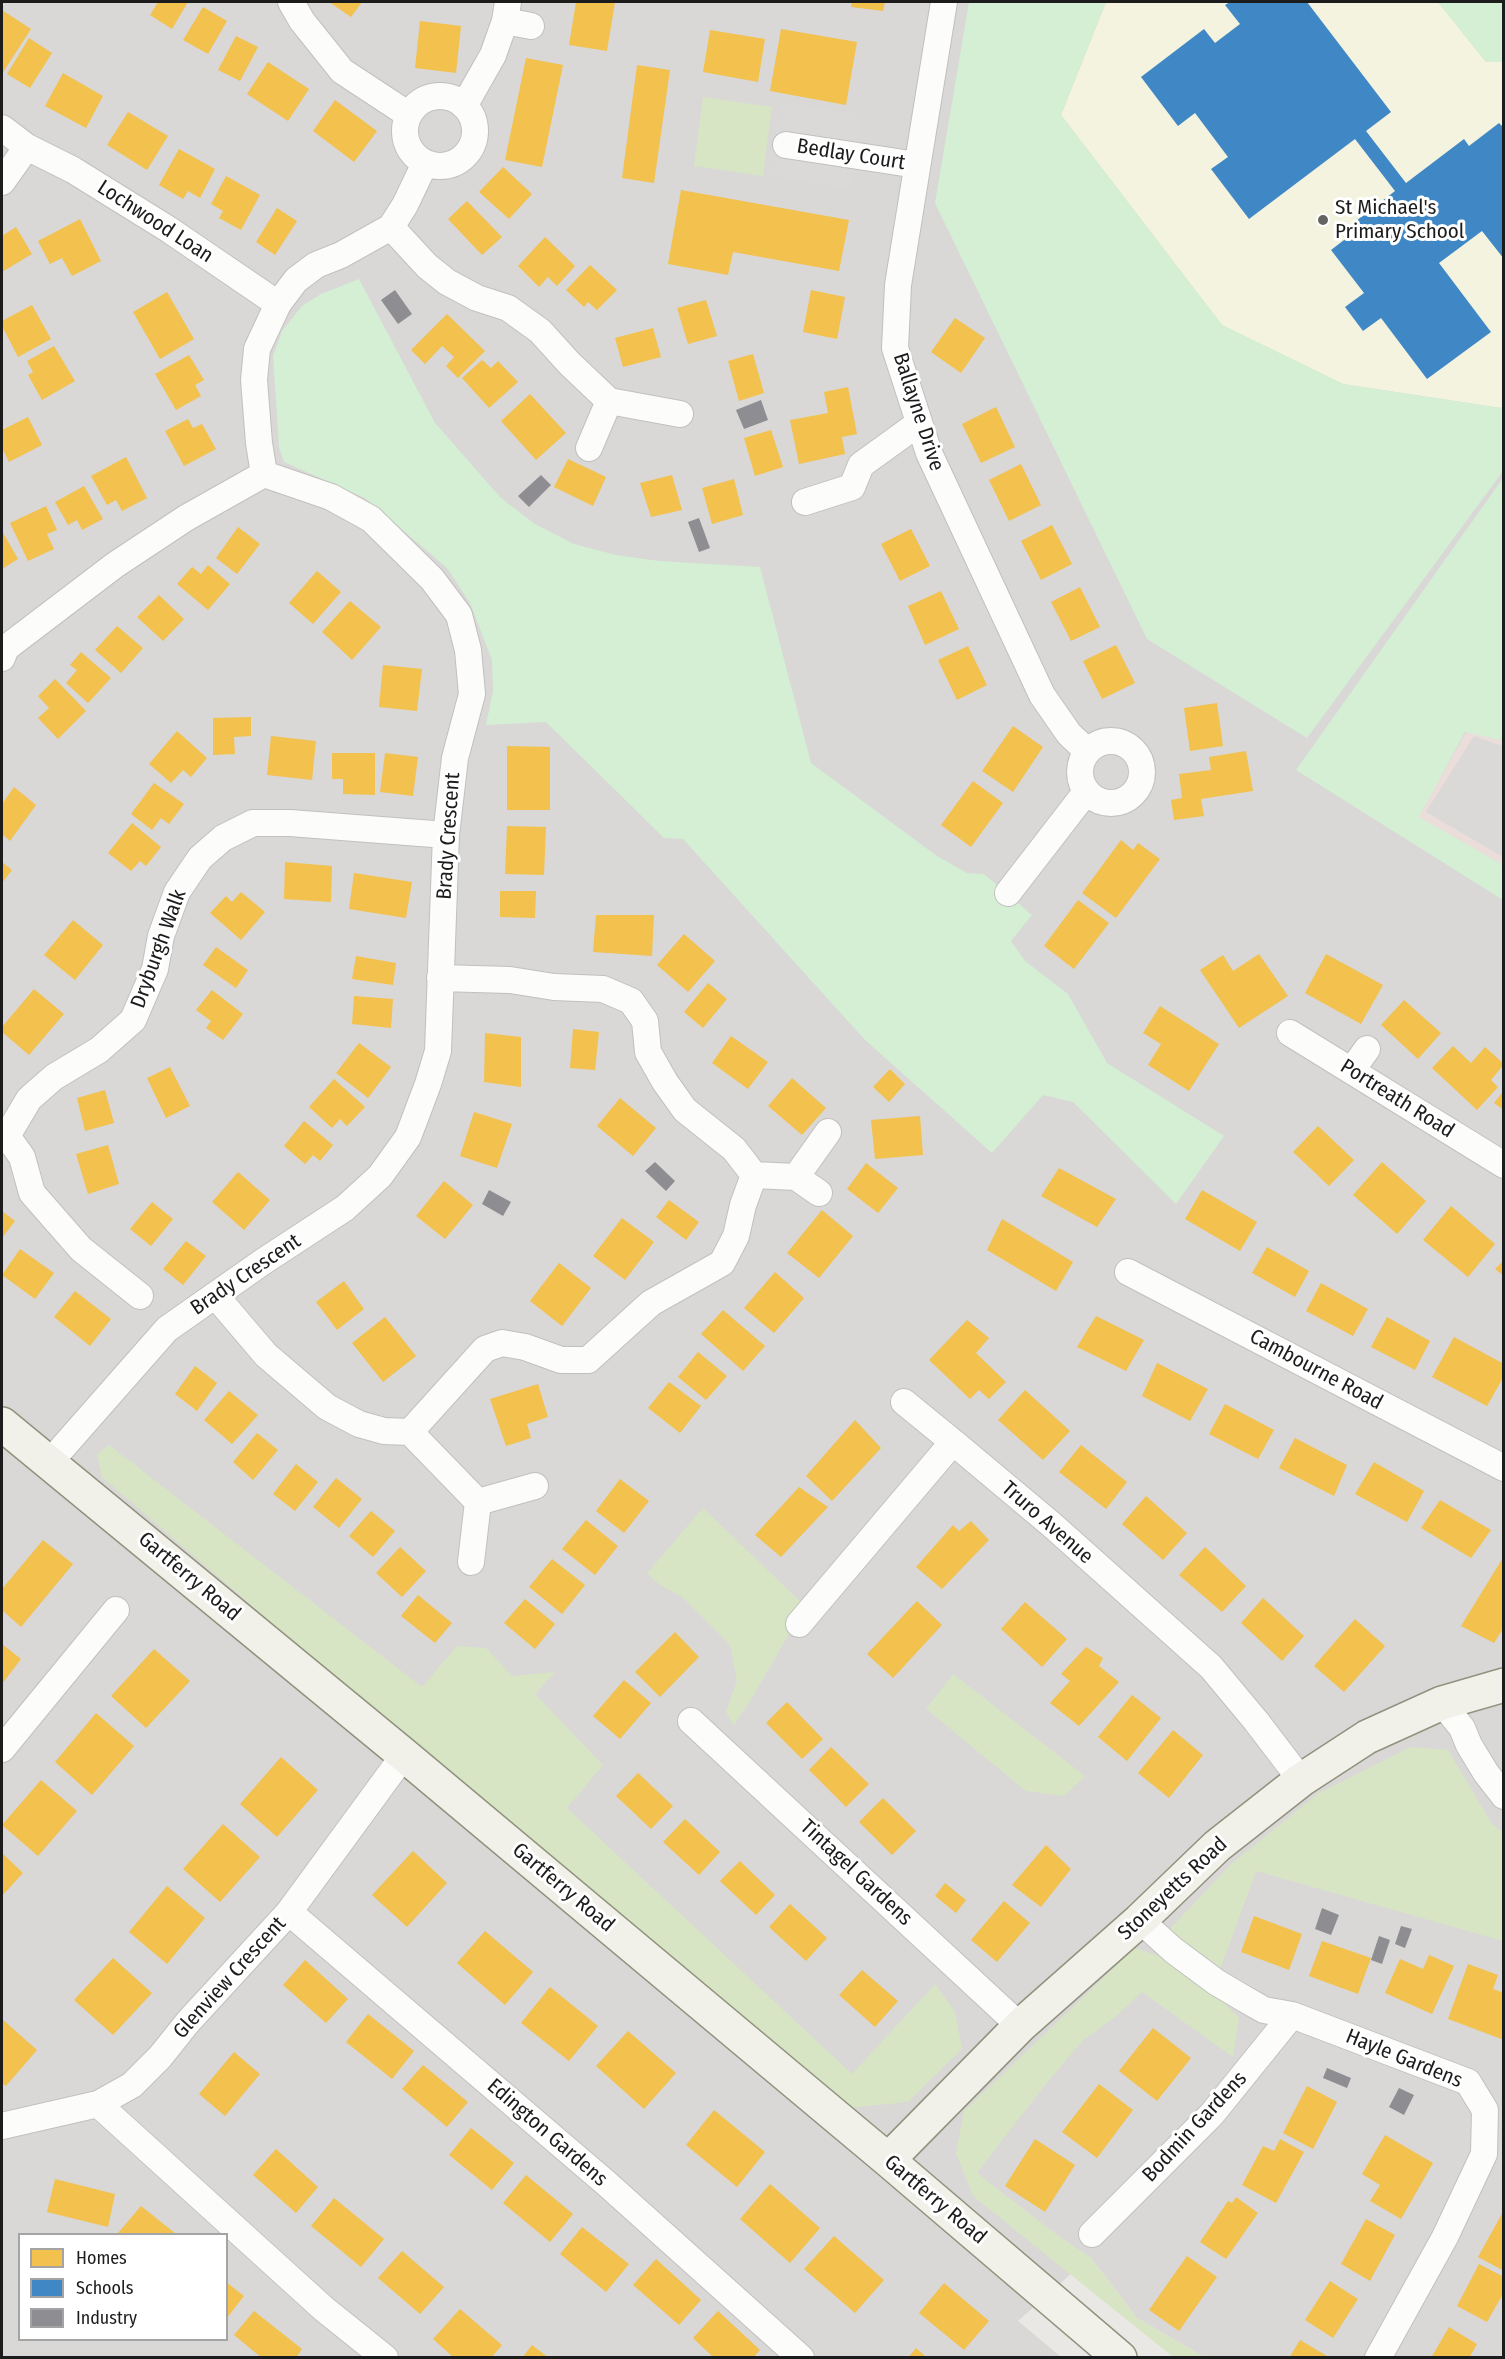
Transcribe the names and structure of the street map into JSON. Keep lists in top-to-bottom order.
{
  "streets": {
    "street": [
      "Bedlay Court",
      "Lochwood Loan",
      "Ballayne Drive",
      "Brady Crescent",
      "Dryburgh Walk",
      "Portreath Road",
      "Cambourne Road",
      "Truro Avenue",
      "Gartferry Road",
      "Tintagel Gardens",
      "Stoneyetts Road",
      "Glenview Crescent",
      "Hayle Gardens",
      "Bodmin Gardens",
      "Edington Gardens"
    ]
  },
  "crossings": [
    ["Bedlay Court", "Ballayne Drive"],
    ["Brady Crescent", "Dryburgh Walk"],
    ["Brady Crescent", "Gartferry Road"],
    ["Truro Avenue", "Stoneyetts Road"],
    ["Gartferry Road", "Stoneyetts Road"],
    ["Gartferry Road", "Glenview Crescent"],
    ["Tintagel Gardens", "Stoneyetts Road"],
    ["Stoneyetts Road", "Hayle Gardens"],
    ["Glenview Crescent", "Edington Gardens"],
    ["Hayle Gardens", "Bodmin Gardens"]
  ],
  "places": ["St Michael's Primary School"],
  "legend": ["Homes", "Schools", "Industry"]
}
